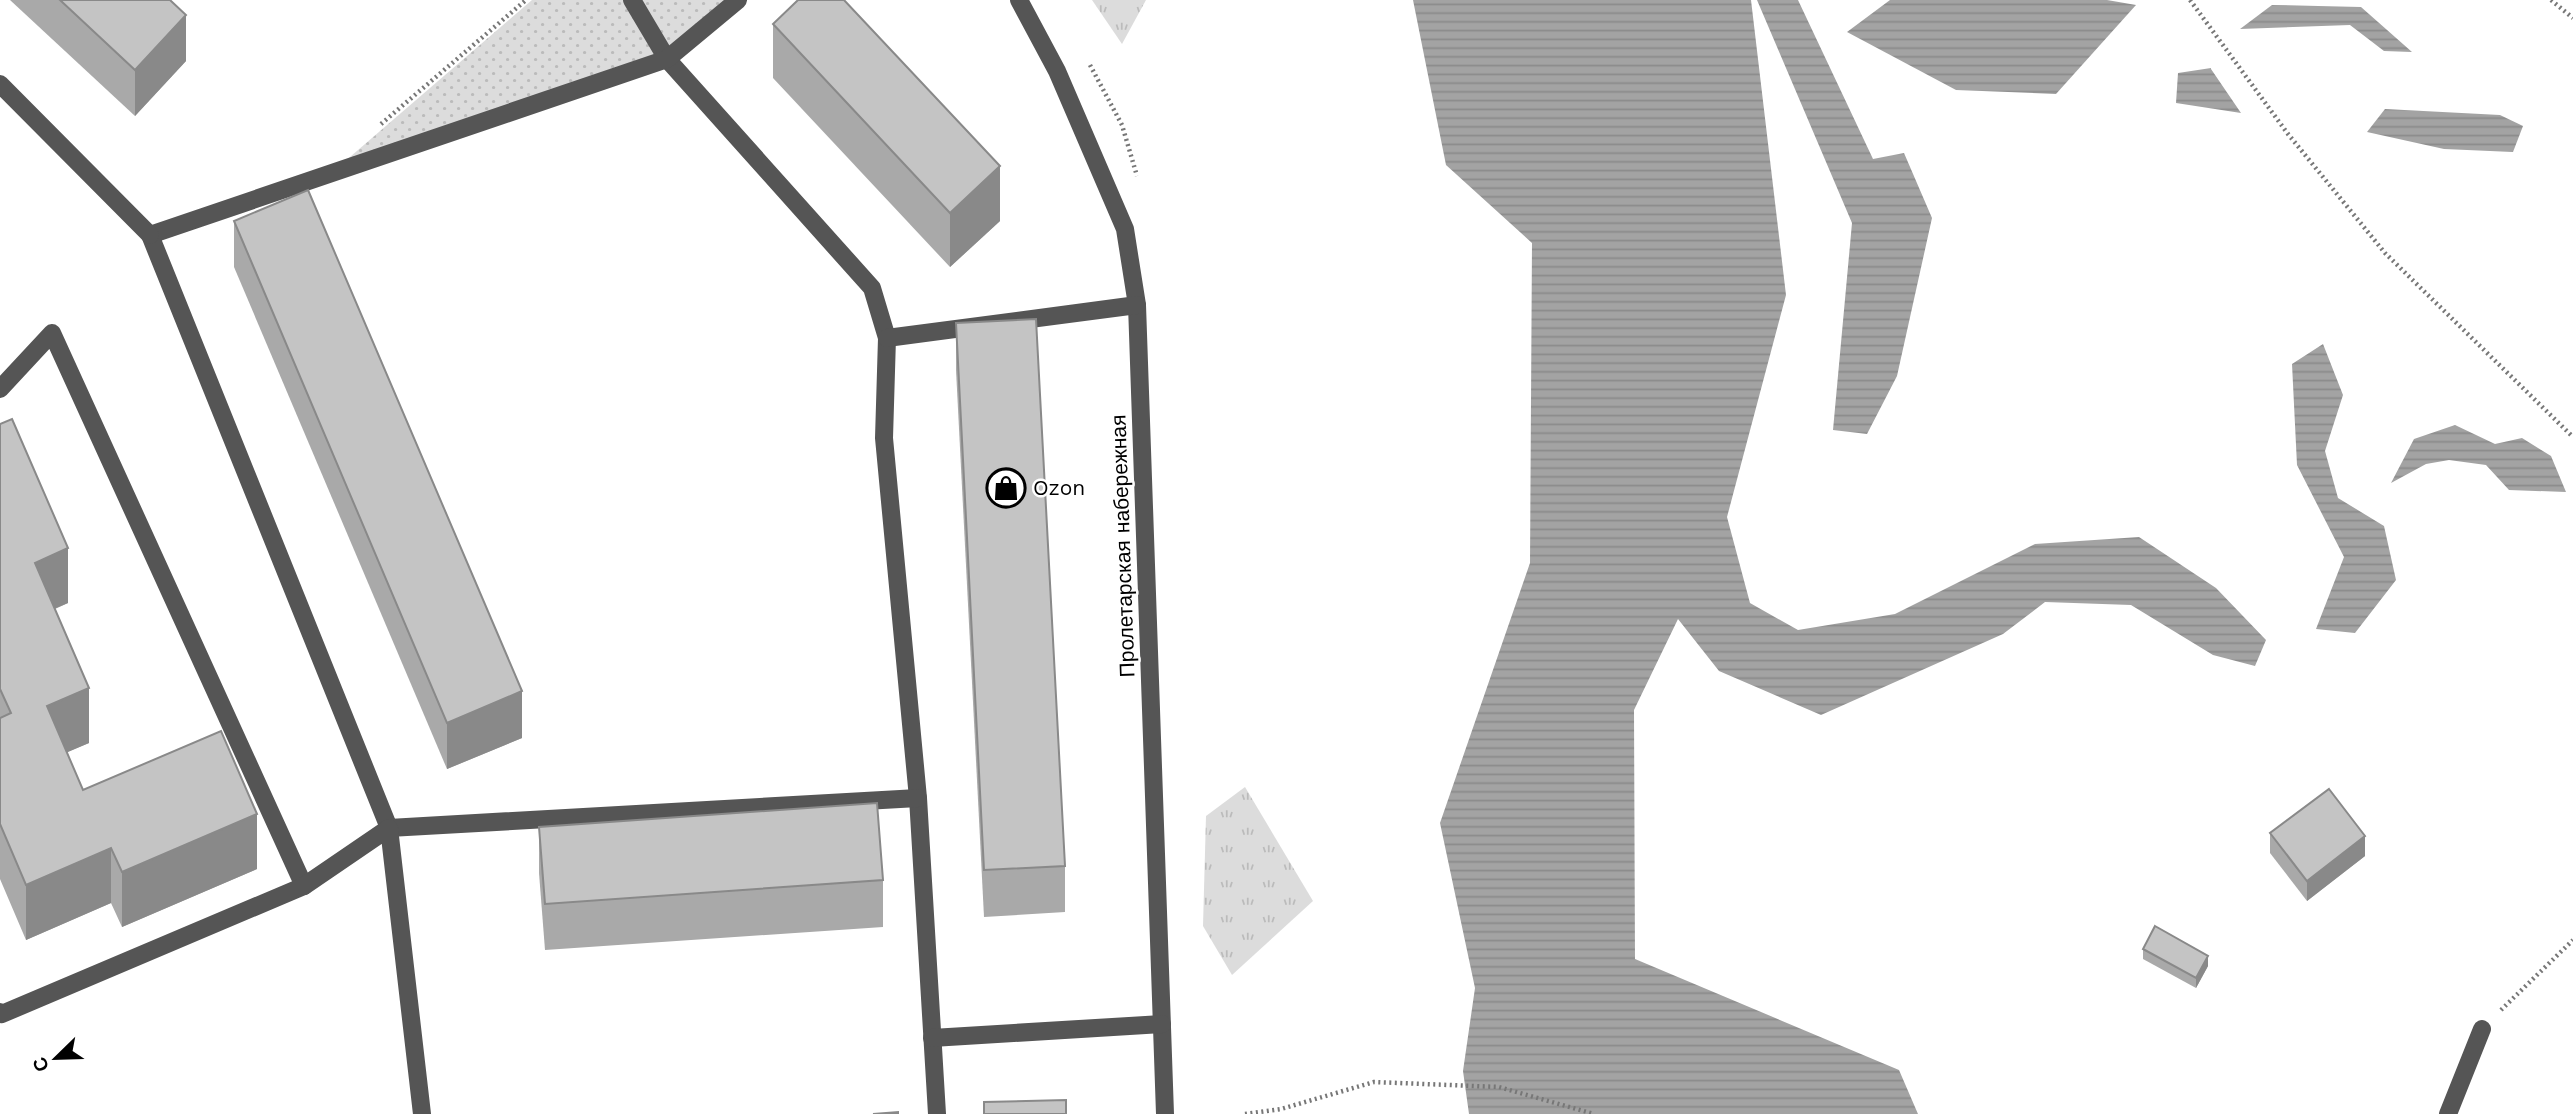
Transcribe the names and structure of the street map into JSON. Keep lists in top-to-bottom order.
{
  "streets": {
    "street": ["Пролетарская набережная"]
  },
  "places": {
    "shop": ["Ozon"]
  },
  "north": "bottom left"
}
